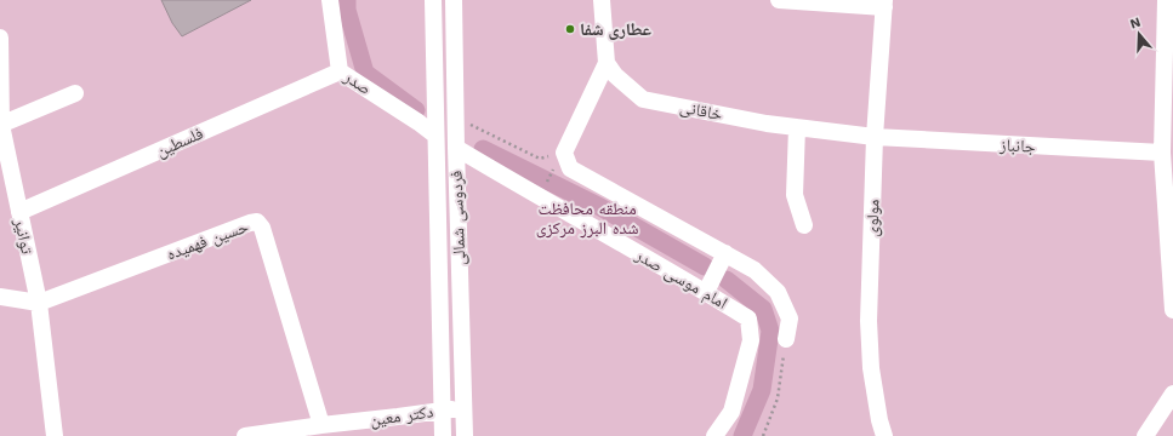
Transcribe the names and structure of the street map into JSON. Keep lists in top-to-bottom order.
{
  "streets": {
    "street": [
      "صدر",
      "خاقانی",
      "فلسطین",
      "جانباز",
      "فردوسی شمالی",
      "مولوی",
      "توانیر",
      "حسین فهمیده",
      "امام موسی صدر",
      "دکتر معین"
    ]
  },
  "crossings": [
    ["صدر", "فلسطین"],
    ["صدر", "فردوسی شمالی"],
    ["خاقانی", "جانباز"],
    ["خاقانی", "مولوی"],
    ["فلسطین", "توانیر"],
    ["جانباز", "مولوی"],
    ["فردوسی شمالی", "امام موسی صدر"],
    ["فردوسی شمالی", "دکتر معین"],
    ["توانیر", "حسین فهمیده"],
    ["حسین فهمیده", "دکتر معین"]
  ],
  "parks": ["منطقه محافظت شده البرز مرکزی"],
  "places": ["عطاری شفا"],
  "north": "top"
}
